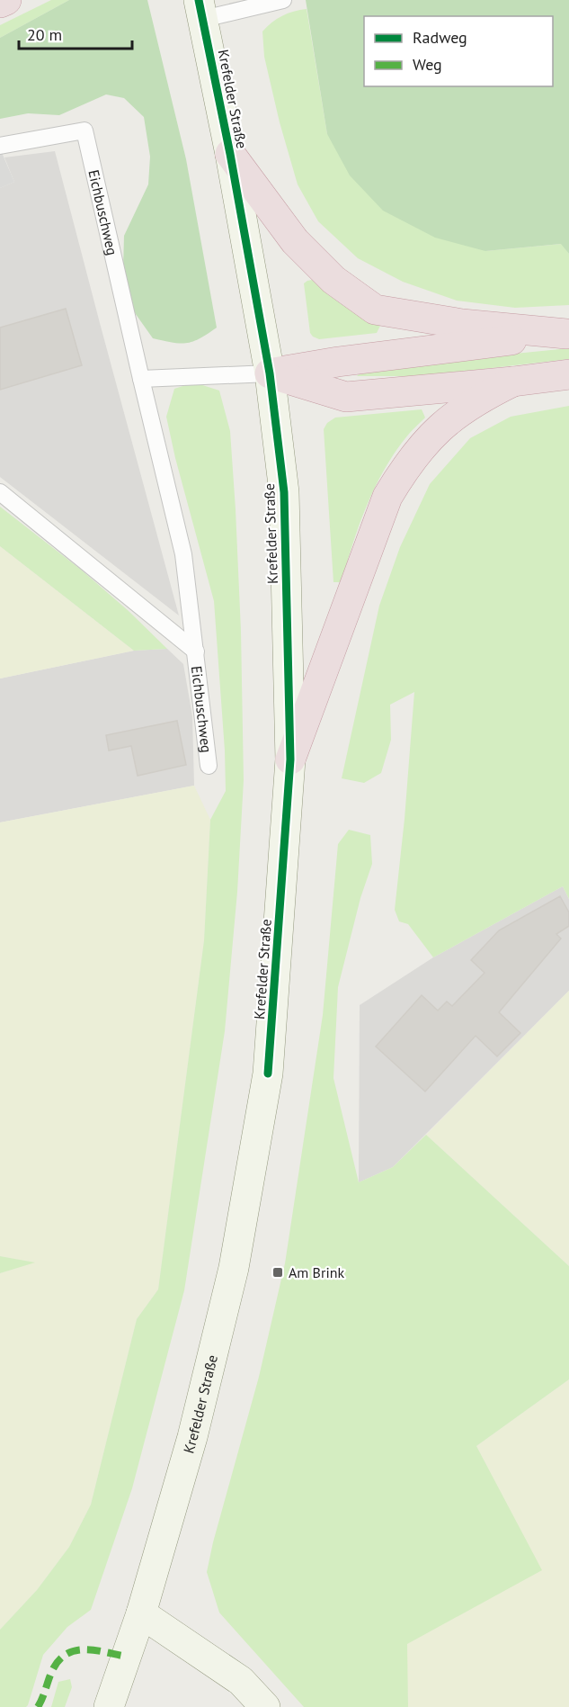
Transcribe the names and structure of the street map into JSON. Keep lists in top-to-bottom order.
{
  "streets": {
    "main road": ["Krefelder Straße"],
    "lane": ["Eichbuschweg"]
  },
  "places": {
    "transit": ["Am Brink"]
  },
  "legend": ["Radweg", "Weg"],
  "scale_bar": "20 m"
}
